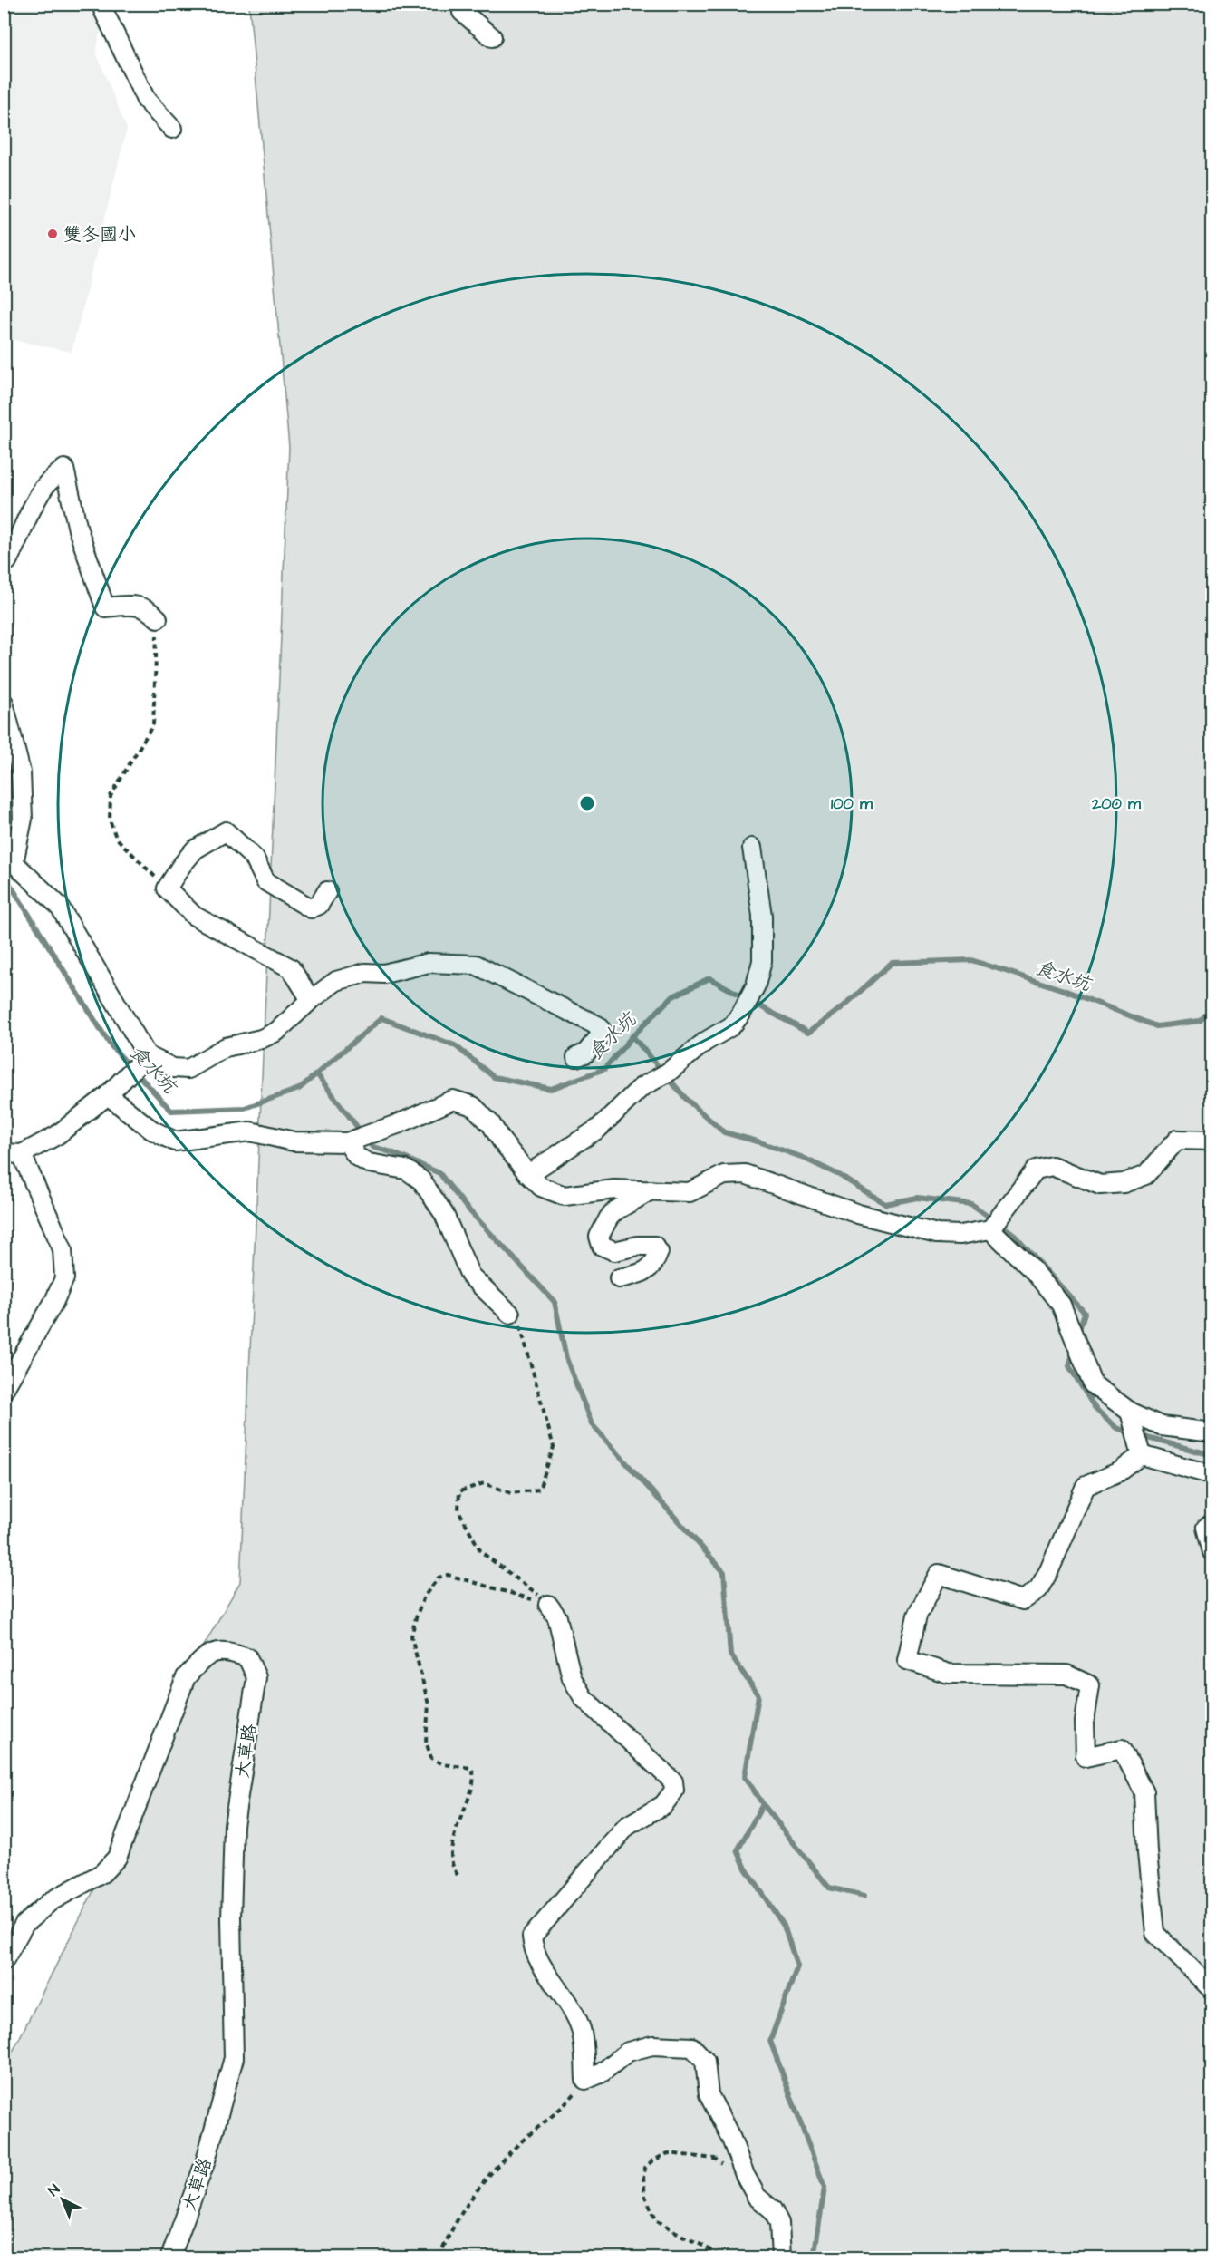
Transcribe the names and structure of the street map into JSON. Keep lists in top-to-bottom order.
{
  "streets": {
    "street": ["大草路"]
  },
  "water": ["食水坑"],
  "places": ["雙冬國小"],
  "north": "top left",
  "rings": ["100 m", "200 m"]
}
